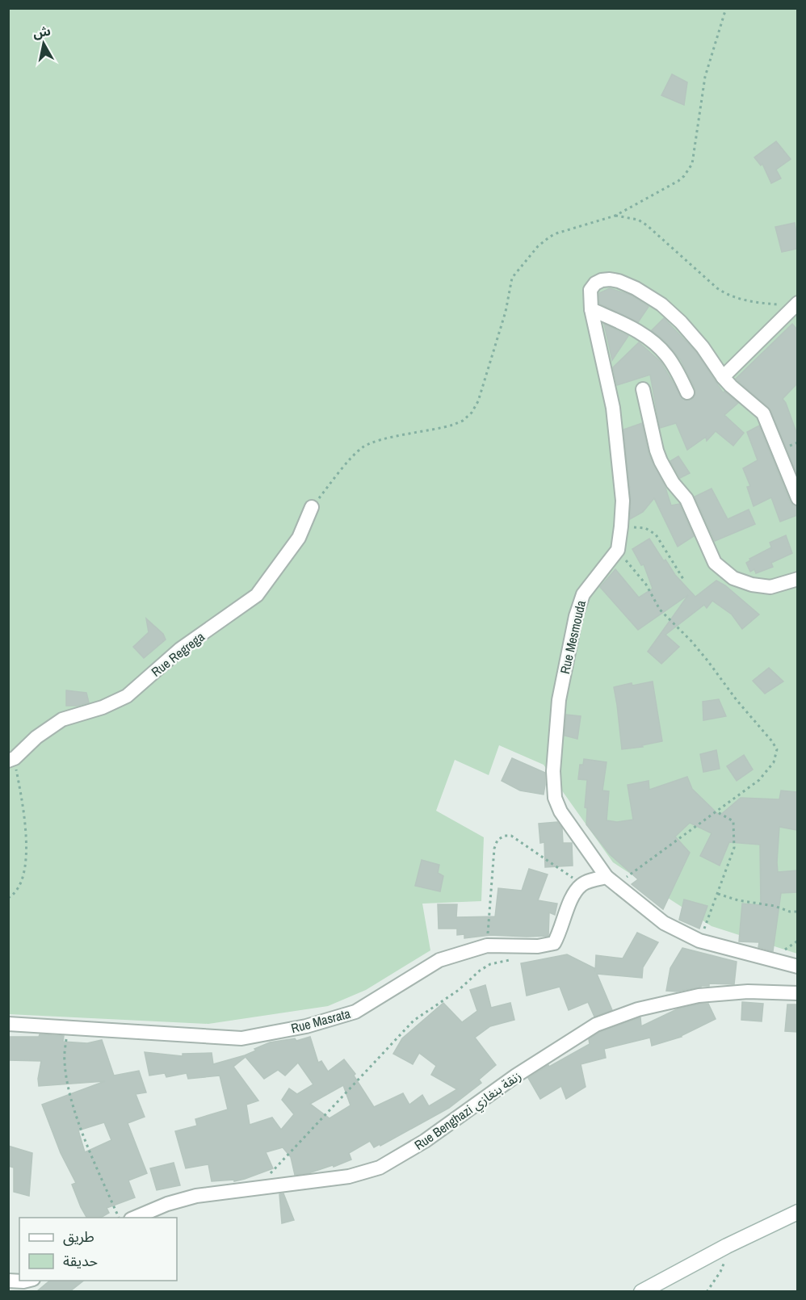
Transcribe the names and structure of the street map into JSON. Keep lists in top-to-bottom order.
{
  "streets": {
    "street": [
      "Rue Mesmouda",
      "Rue Regrega",
      "Rue Masrata",
      "Rue Benghazi زنقة بنغازي"
    ]
  },
  "legend": ["طريق", "حديقة"],
  "north": "top"
}
